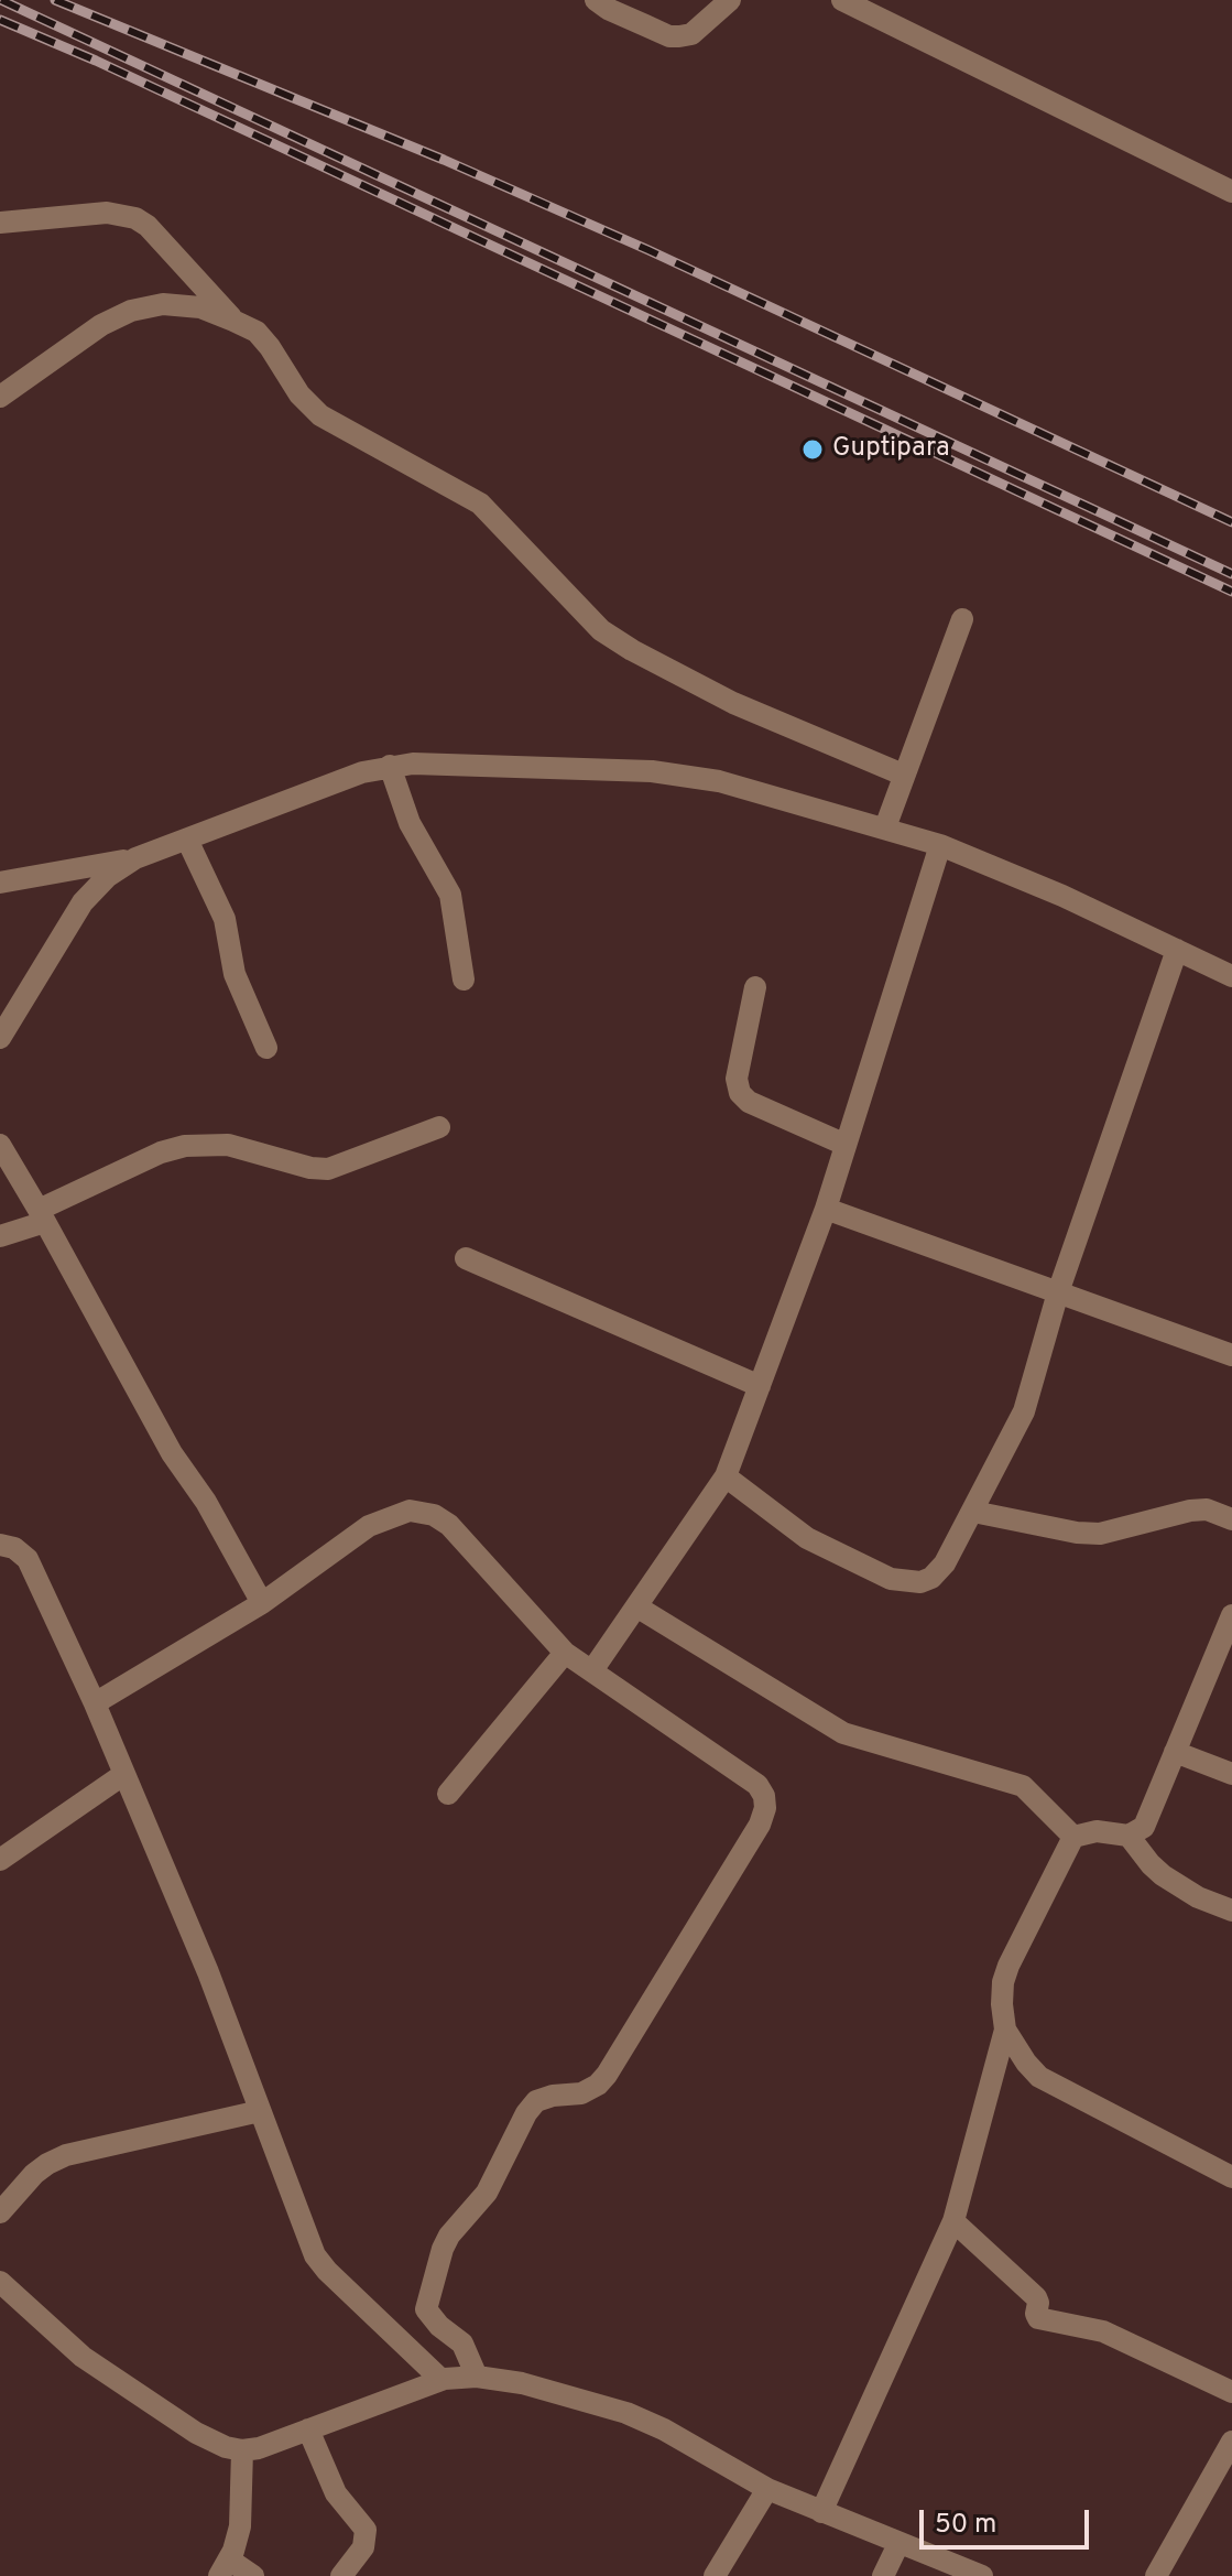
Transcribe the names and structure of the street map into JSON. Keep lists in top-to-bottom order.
{
  "places": ["Guptipara"],
  "scale_bar": "50 m"
}
